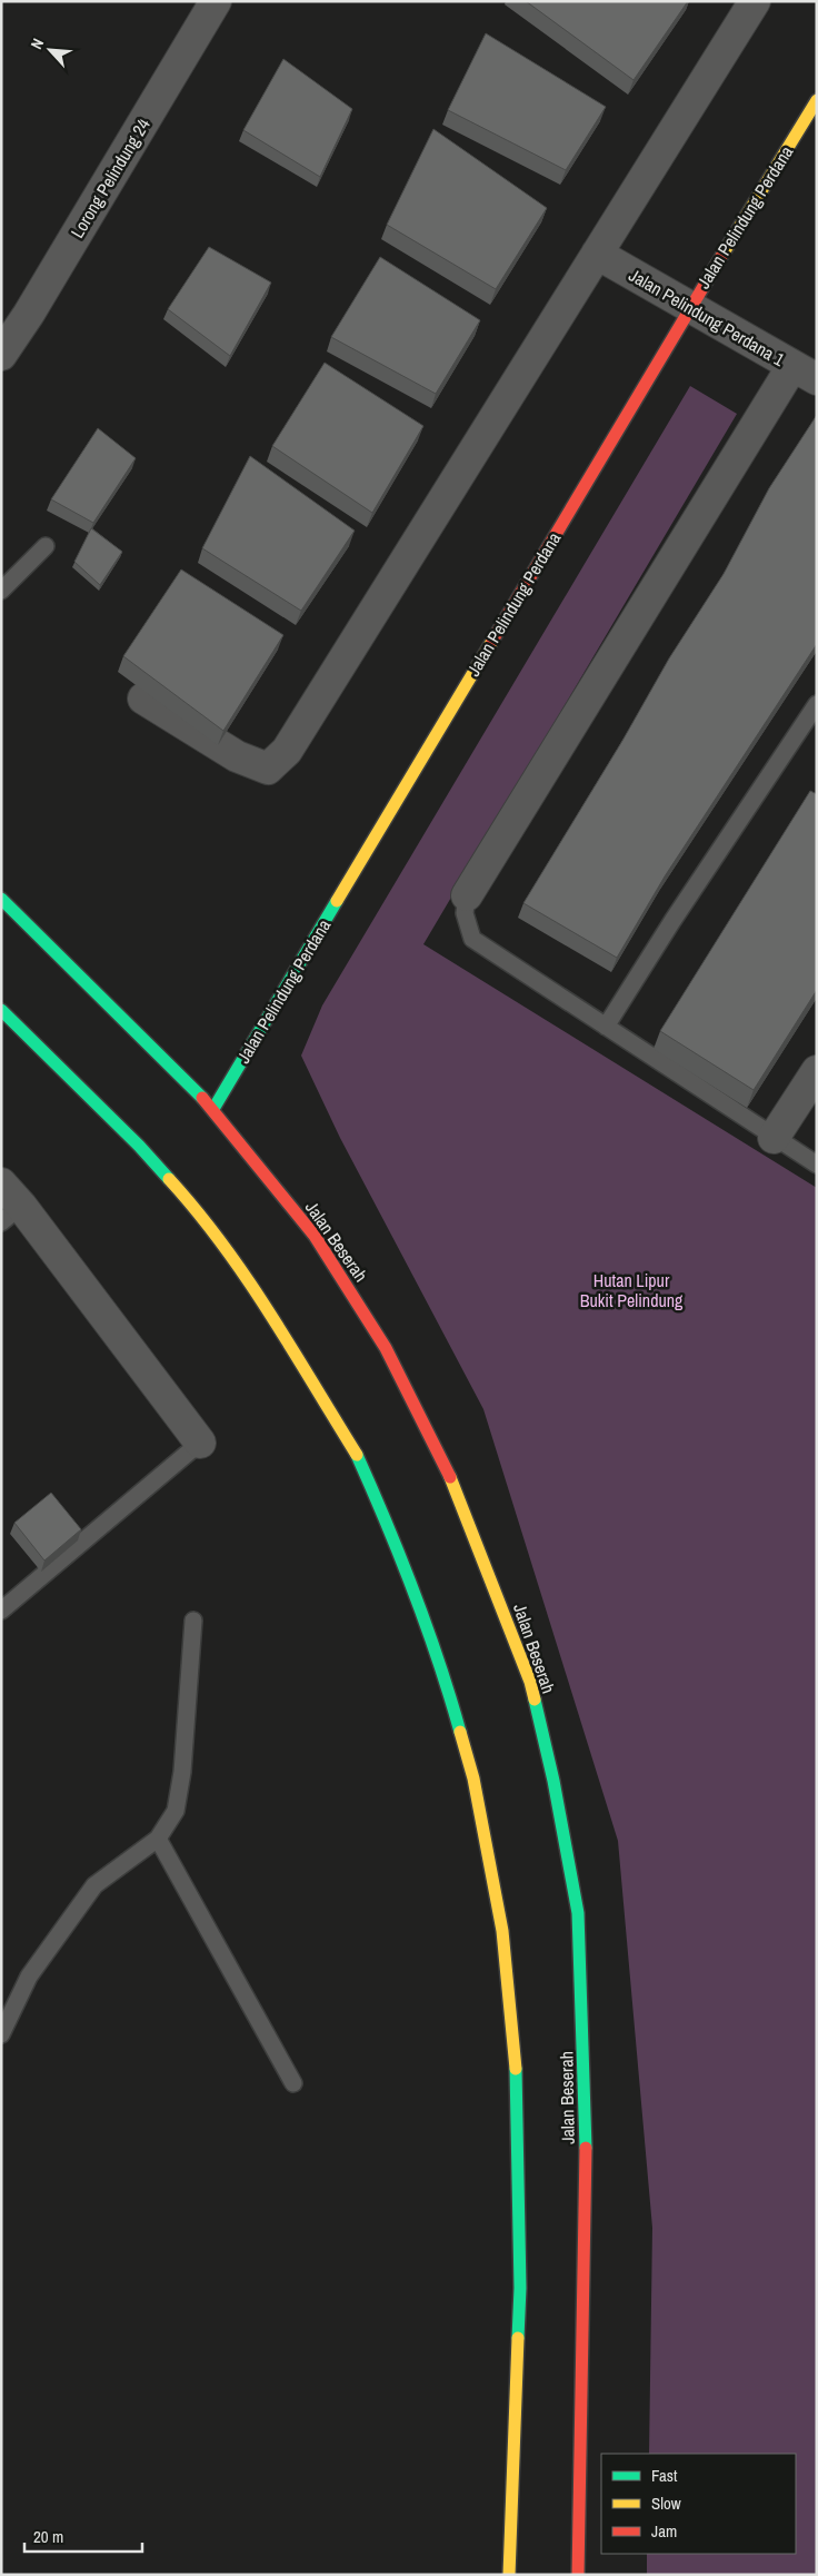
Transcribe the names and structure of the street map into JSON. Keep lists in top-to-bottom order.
{
  "streets": {
    "main road": ["Jalan Pelindung Perdana", "Jalan Beserah"],
    "street": ["Lorong Pelindung 24", "Jalan Pelindung Perdana 1"]
  },
  "crossings": [
    ["Jalan Pelindung Perdana", "Jalan Pelindung Perdana 1"],
    ["Jalan Pelindung Perdana", "Jalan Beserah"]
  ],
  "parks": ["Hutan Lipur Bukit Pelindung"],
  "legend": ["Fast", "Slow", "Jam"],
  "scale_bar": "20 m",
  "north": "top left"
}
